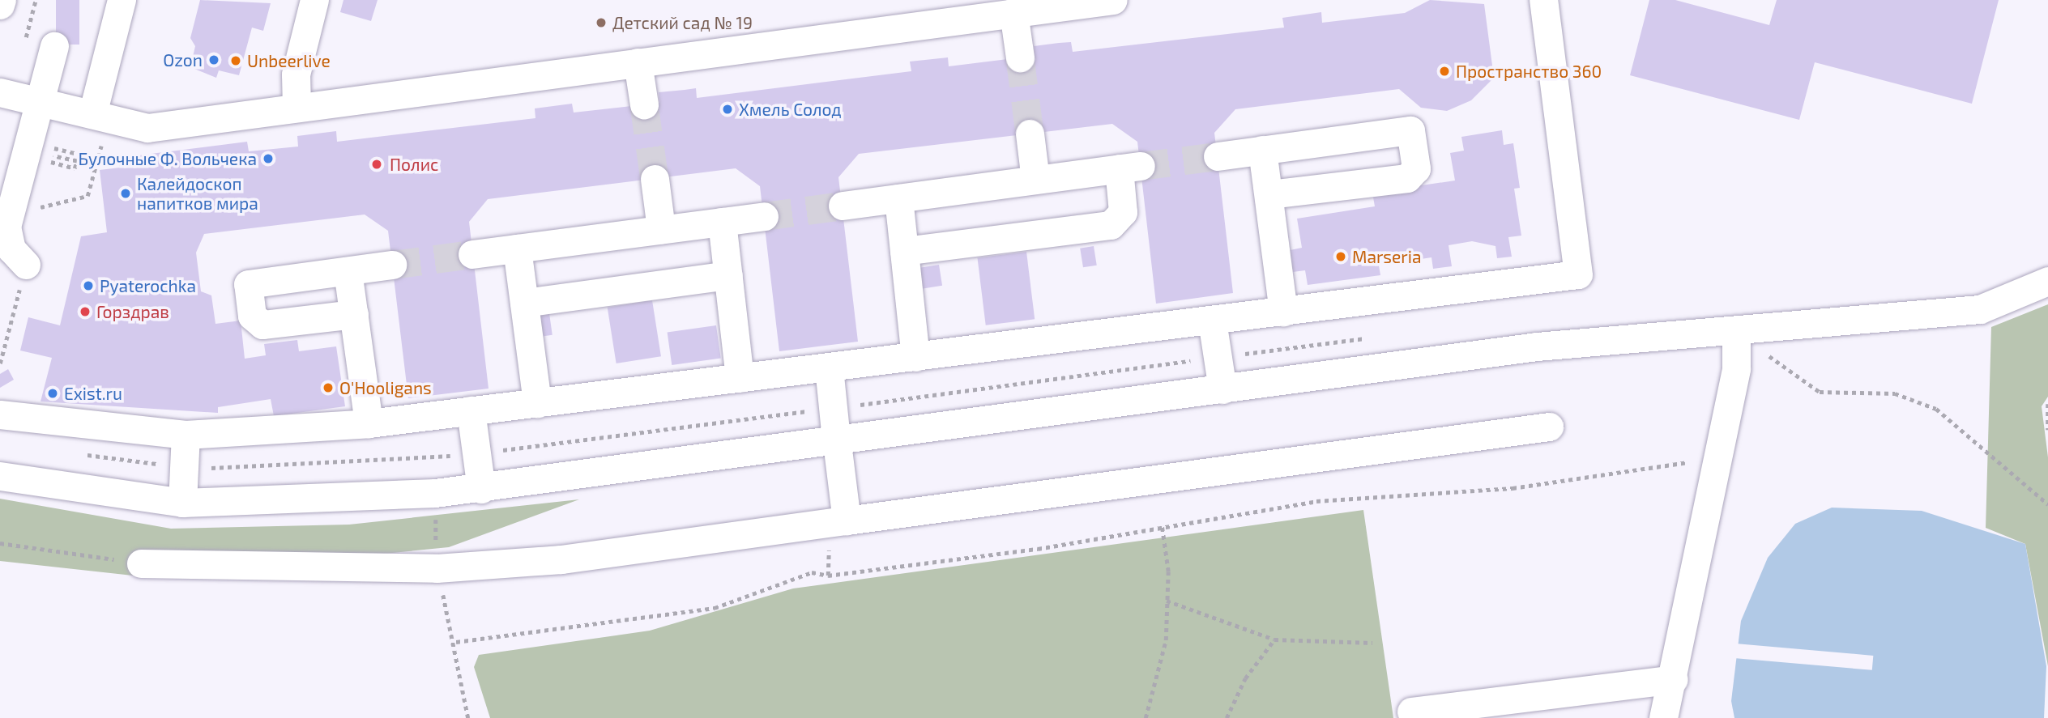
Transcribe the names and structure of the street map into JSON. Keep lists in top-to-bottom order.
{
  "places": [
    "Детский сад № 19",
    "Ozon",
    "Unbeerlive",
    "Пространство 360",
    "Хмель Солод",
    "Булочные Ф. Вольчека",
    "Полис",
    "Калейдоскоп напитков мира",
    "Marseria",
    "Pyaterochka",
    "Горздрав",
    "O'Hooligans",
    "Exist.ru"
  ]
}
